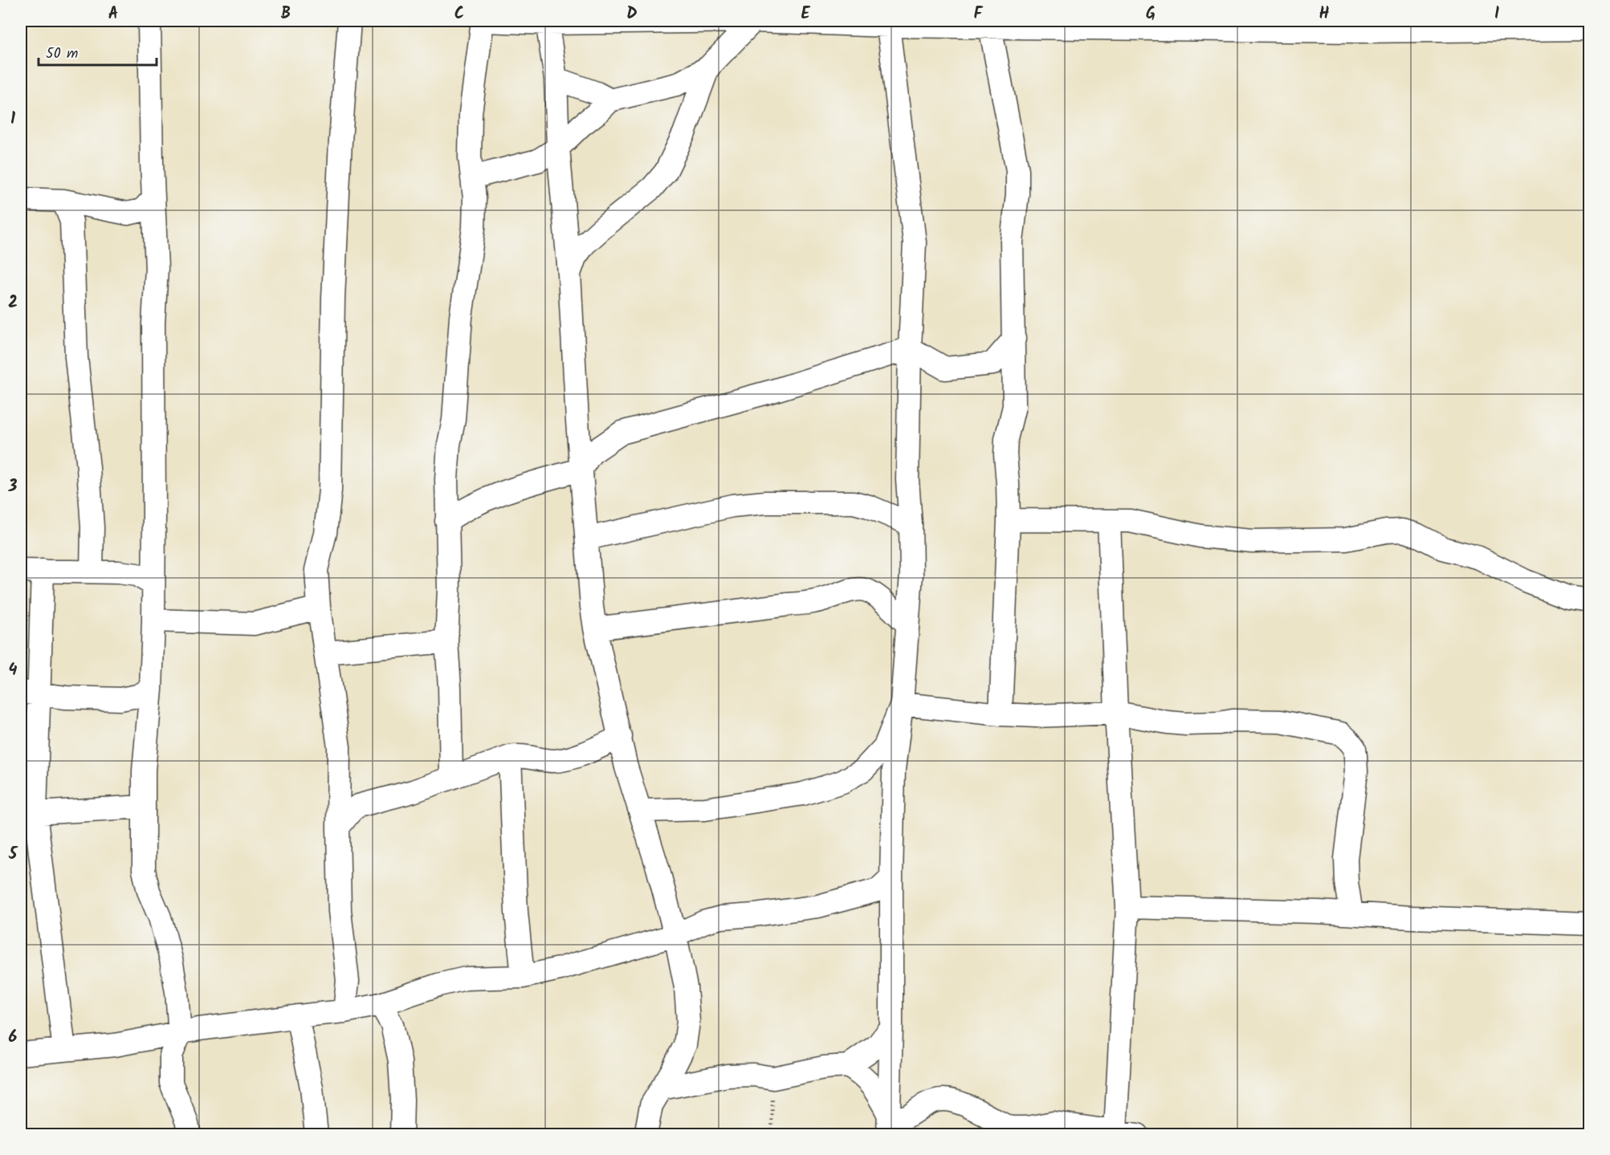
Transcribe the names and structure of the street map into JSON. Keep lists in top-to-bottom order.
{
  "scale_bar": "50 m",
  "grid": {
    "columns": [
      "A",
      "B",
      "C",
      "D",
      "E",
      "F",
      "G",
      "H",
      "I"
    ],
    "rows": [
      "1",
      "2",
      "3",
      "4",
      "5",
      "6"
    ]
  }
}
